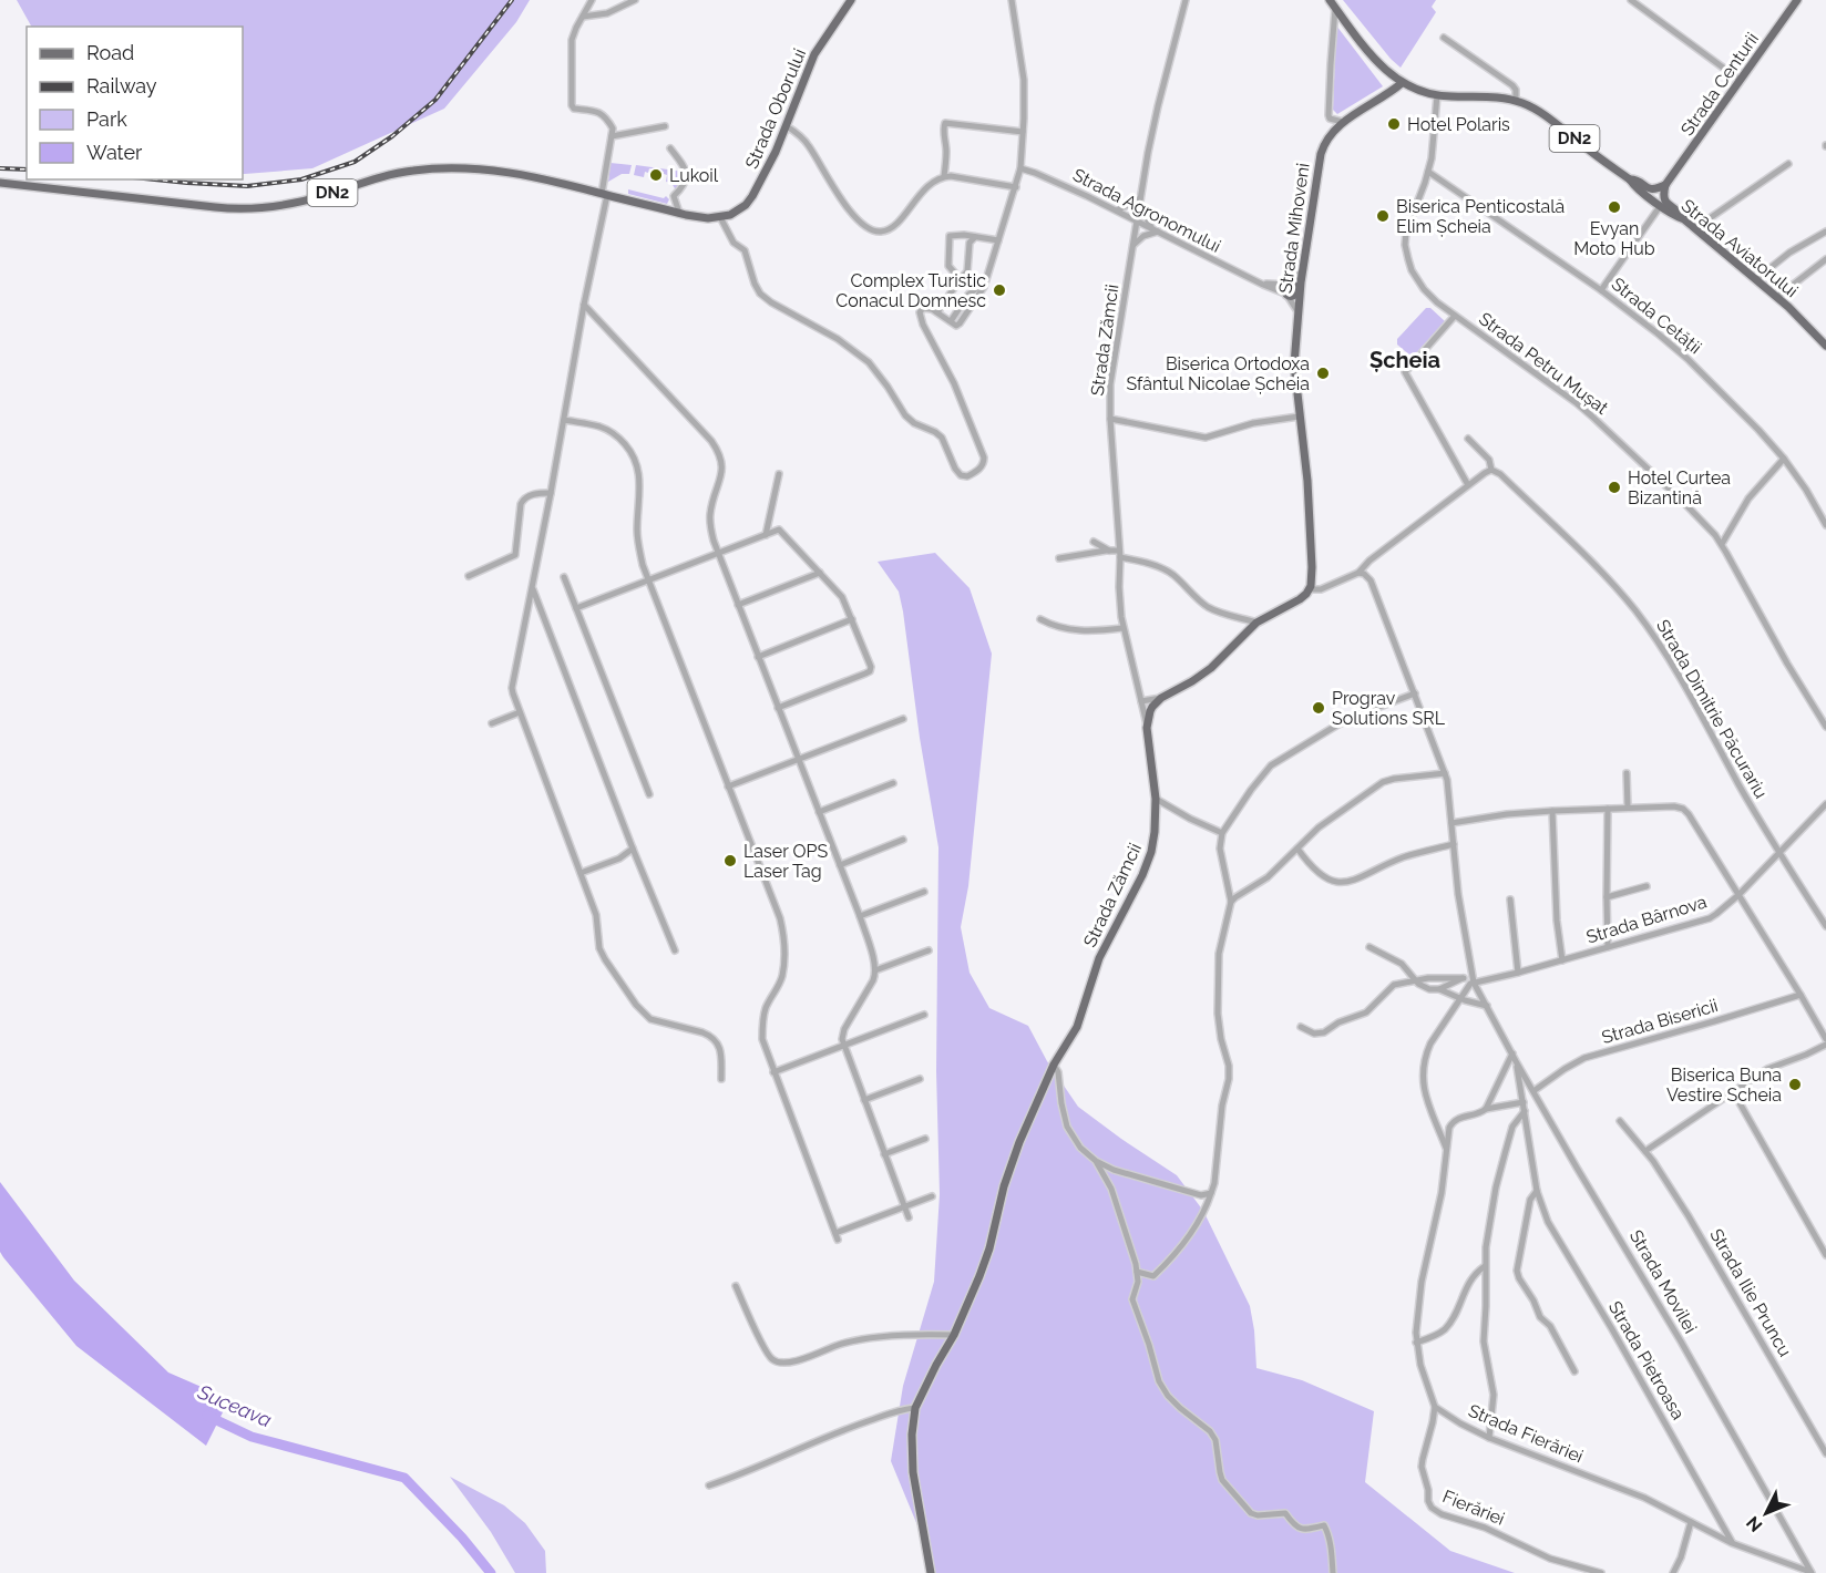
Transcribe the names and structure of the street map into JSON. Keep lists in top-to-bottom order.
{
  "streets": {
    "main road": [
      "Strada Centurii",
      "Strada Oborului",
      "DN2",
      "Strada Mihoveni",
      "Strada Aviatorului",
      "Strada Zămcii"
    ],
    "street": [
      "Strada Agronomului",
      "Strada Cetății",
      "Strada Petru Mușat",
      "Strada Dimitrie Păcurariu",
      "Strada Bârnova",
      "Strada Bisericii",
      "Strada Movilei",
      "Strada Ilie Pruncu",
      "Strada Pietroasa",
      "Strada Fierăriei",
      "Fierăriei"
    ]
  },
  "crossings": [
    ["Strada Centurii", "DN2"],
    ["Strada Oborului", "DN2"],
    ["DN2", "Strada Mihoveni"],
    ["DN2", "Strada Aviatorului"],
    ["DN2", "Strada Petru Mușat"],
    ["Strada Agronomului", "Strada Mihoveni"],
    ["Strada Agronomului", "Strada Zămcii"],
    ["Strada Cetății", "Strada Petru Mușat"],
    ["Strada Dimitrie Păcurariu", "Strada Bârnova"],
    ["Strada Bârnova", "Strada Movilei"],
    ["Strada Bisericii", "Strada Movilei"],
    ["Strada Movilei", "Strada Pietroasa"],
    ["Strada Movilei", "Strada Fierăriei"],
    ["Strada Pietroasa", "Strada Fierăriei"],
    ["Strada Fierăriei", "Fierăriei"]
  ],
  "districts": ["Șcheia"],
  "water": ["Suceava"],
  "places": [
    "Hotel Polaris",
    "Lukoil",
    "Evyan Moto Hub",
    "Biserica Penticostală Elim Șcheia",
    "Complex Turistic Conacul Domnesc",
    "Biserica Ortodoxa Sfântul Nicolae Șcheia",
    "Hotel Curtea Bizantină",
    "Prograv Solutions SRL",
    "Laser OPS Laser Tag",
    "Biserica Buna Vestire Scheia"
  ],
  "legend": [
    "Road",
    "Railway",
    "Park",
    "Water"
  ],
  "north": "bottom left"
}
